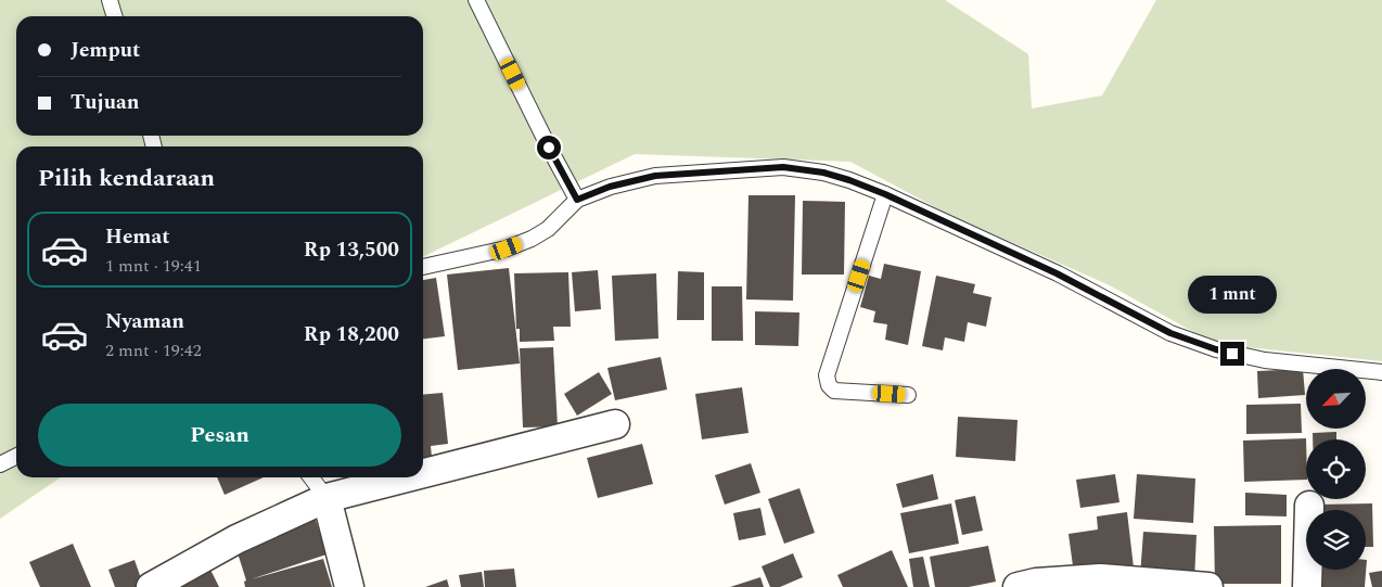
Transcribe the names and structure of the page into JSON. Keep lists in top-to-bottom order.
{
  "north": "bottom left",
  "page": {
    "banner": ["Jemput", "Tujuan"],
    "heading": "Pilih kendaraan",
    "list": [
      {
        "name": "Hemat",
        "note": "1 mnt · 19:41",
        "value": "Rp 13,500"
      },
      {
        "name": "Nyaman",
        "note": "2 mnt · 19:42",
        "value": "Rp 18,200"
      }
    ],
    "bubble": "1 mnt",
    "buttons": "Pesan"
  }
}
